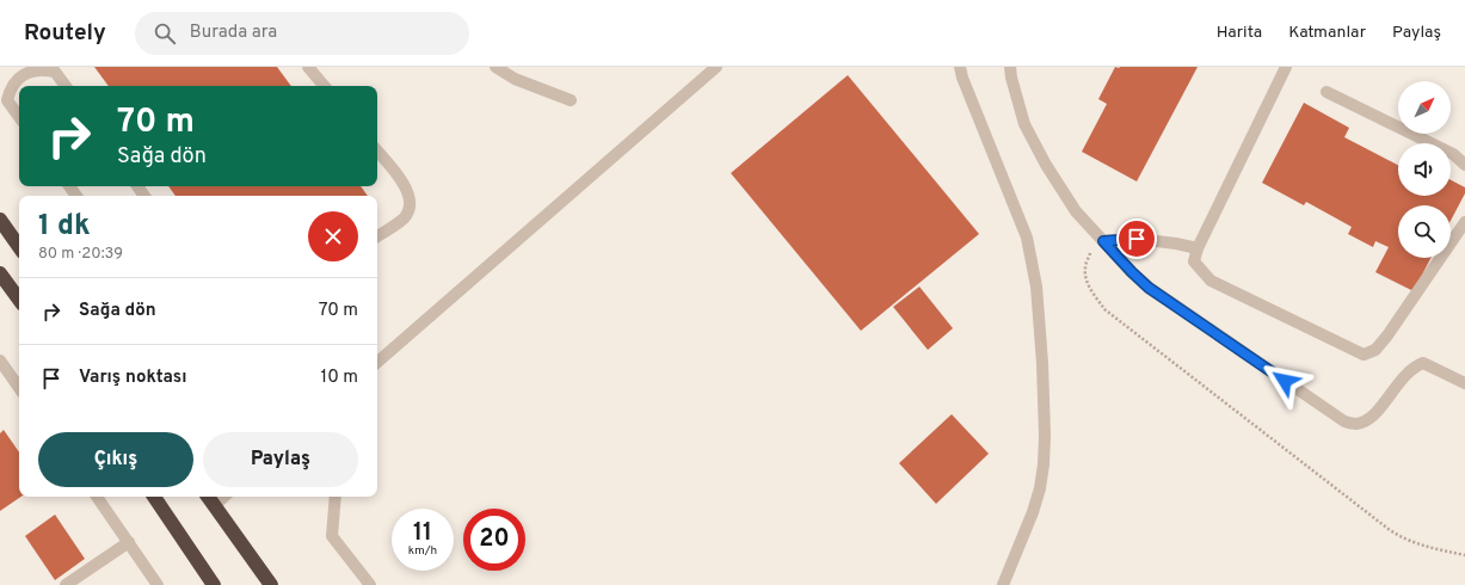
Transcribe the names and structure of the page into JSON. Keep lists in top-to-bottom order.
{
  "north": "top right",
  "page": {
    "header": "Routely",
    "search": "Burada ara",
    "nav": ["Harita", "Katmanlar", "Paylaş"],
    "turn": ["70 m", "Sağa dön"],
    "heading": ["1 dk", "80 m · 20:39"],
    "list": [
      {
        "name": "Sağa dön",
        "value": "70 m"
      },
      {
        "name": "Varış noktası",
        "value": "10 m"
      }
    ],
    "buttons": ["Çıkış", "Paylaş"],
    "speed": "11 km/h",
    "limit": "20"
  }
}
